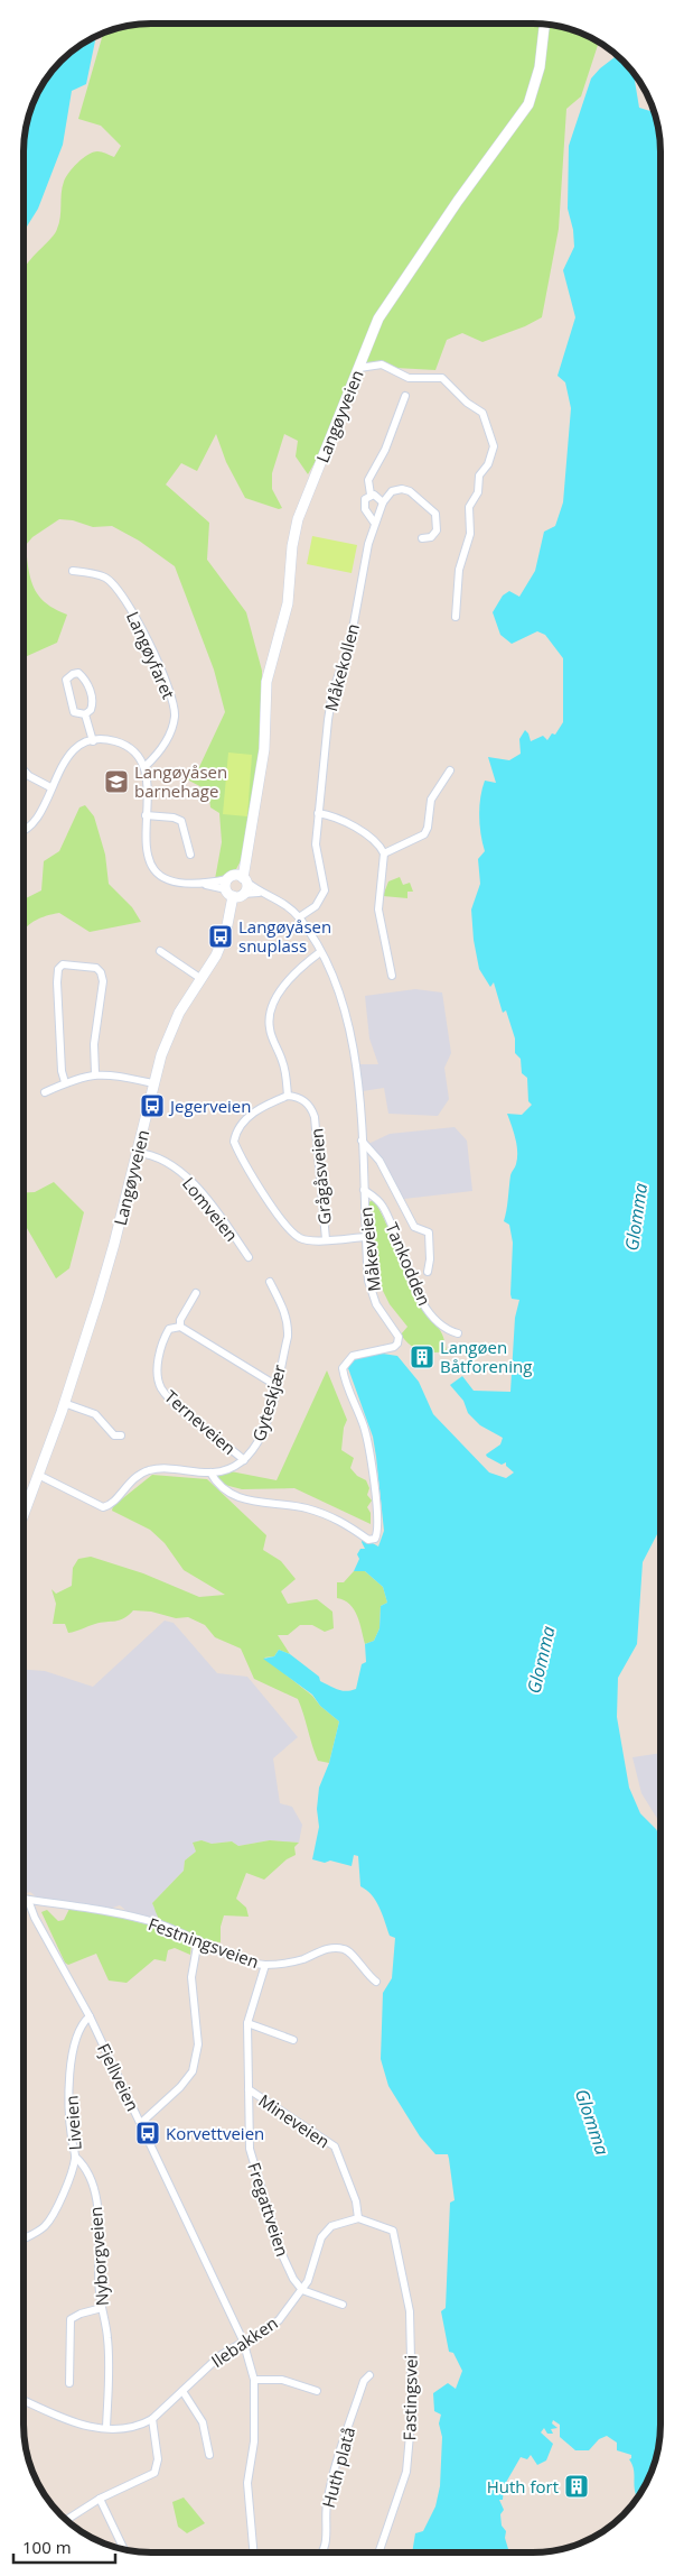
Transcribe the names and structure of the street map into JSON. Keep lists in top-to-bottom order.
{
  "streets": {
    "main road": ["Langøyveien"],
    "street": [
      "Langøyfaret",
      "Måkekollen",
      "Grågåsveien",
      "Lomveien",
      "Måkeveien",
      "Tankodden",
      "Gyteskjær",
      "Terneveien",
      "Festningsveien",
      "Fjellveien",
      "Mineveien",
      "Liveien",
      "Fregattveien",
      "Nyborgveien",
      "Ilebakken",
      "Fastingsvei",
      "Huth platå"
    ]
  },
  "crossings": [
    ["Langøyveien", "Lomveien"],
    ["Langøyveien", "Måkeveien"],
    ["Langøyveien", "Gyteskjær"],
    ["Langøyfaret", "Måkeveien"],
    ["Måkekollen", "Måkeveien"],
    ["Måkeveien", "Tankodden"],
    ["Måkeveien", "Gyteskjær"],
    ["Gyteskjær", "Terneveien"],
    ["Festningsveien", "Fjellveien"],
    ["Festningsveien", "Fregattveien"],
    ["Fjellveien", "Liveien"],
    ["Fjellveien", "Ilebakken"],
    ["Mineveien", "Fregattveien"],
    ["Mineveien", "Ilebakken"],
    ["Mineveien", "Fastingsvei"],
    ["Liveien", "Nyborgveien"],
    ["Fregattveien", "Ilebakken"],
    ["Nyborgveien", "Ilebakken"],
    ["Ilebakken", "Fastingsvei"]
  ],
  "water": ["Glomma"],
  "places": {
    "school or university": ["Langøyåsen barnehage"],
    "bus stop": ["Langøyåsen snuplass", "Jegerveien", "Korvettveien"],
    "building": ["Langøen Båtforening", "Huth fort"]
  },
  "scale_bar": "100 m"
}
